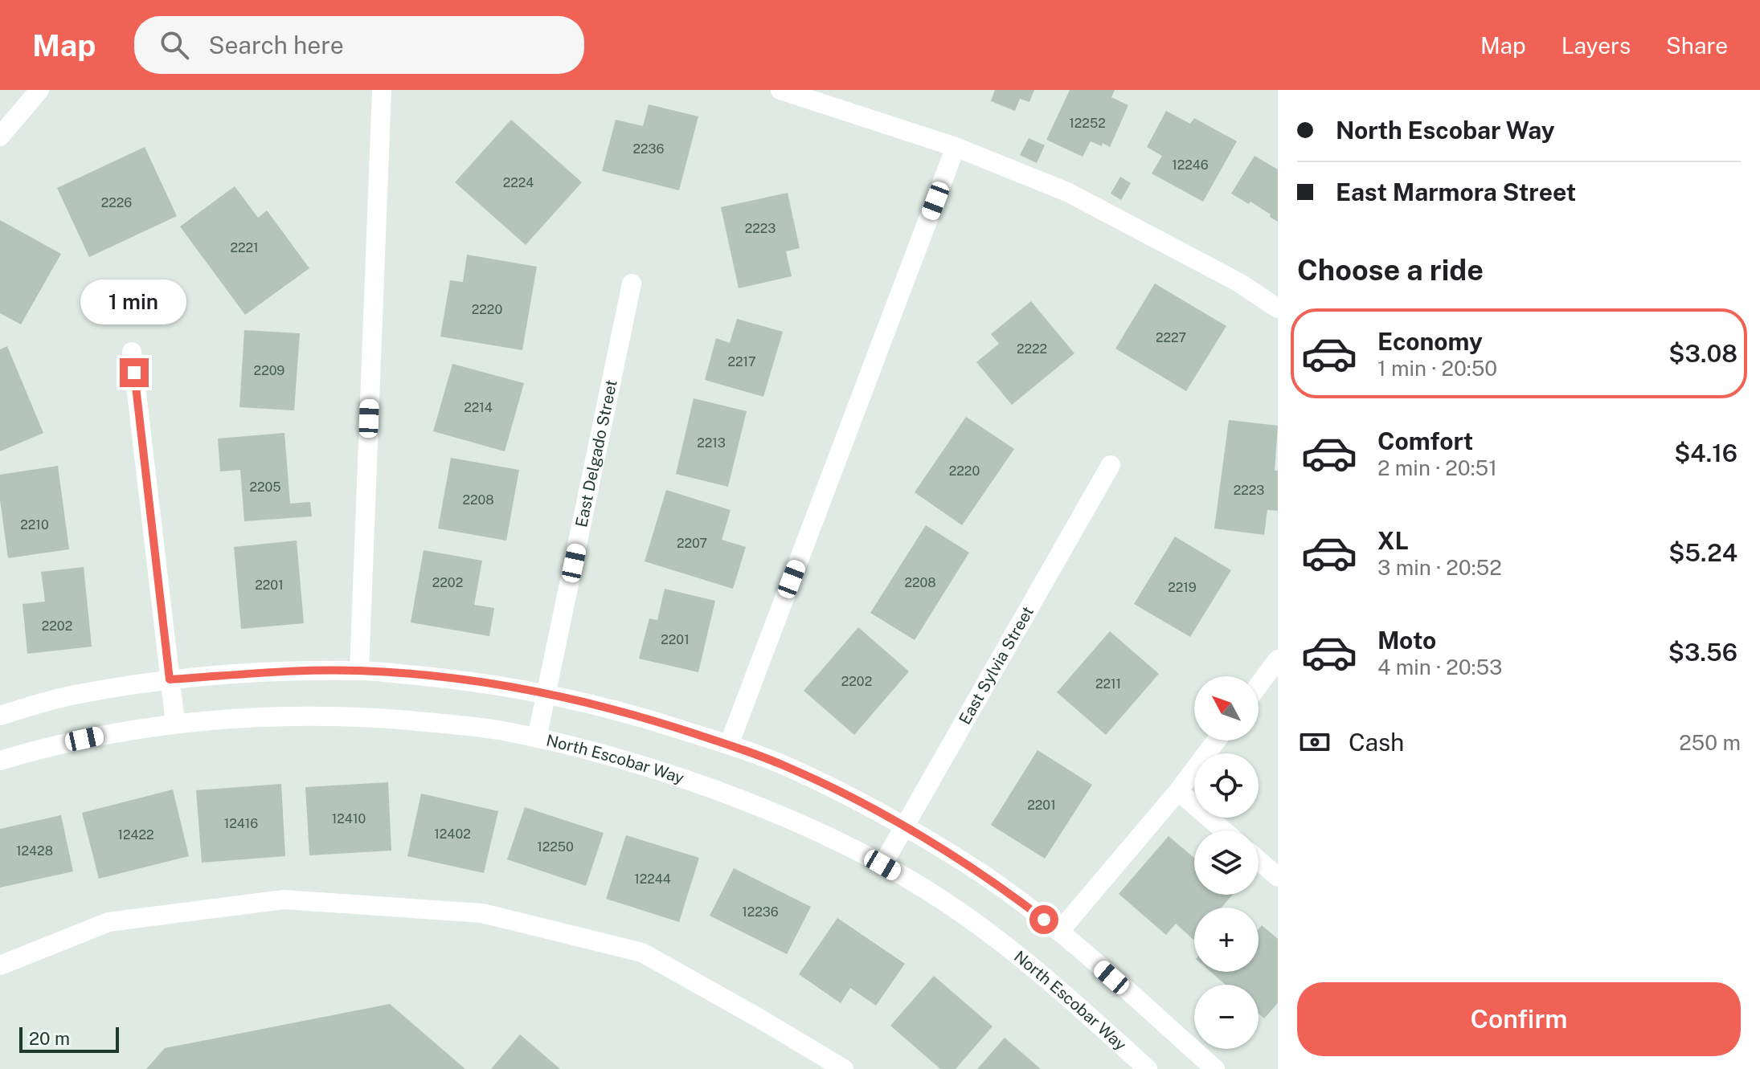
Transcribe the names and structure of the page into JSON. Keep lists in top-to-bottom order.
{
  "streets": {
    "street": ["East Delgado Street", "East Sylvia Street", "North Escobar Way"]
  },
  "crossings": [
    ["East Delgado Street", "North Escobar Way"],
    ["East Sylvia Street", "North Escobar Way"]
  ],
  "house_numbers": [
    "12252",
    "2236",
    "12246",
    "2224",
    "2226",
    "2223",
    "2221",
    "2220",
    "2227",
    "2222",
    "2217",
    "2209",
    "2214",
    "2213",
    "2220",
    "2205",
    "2223",
    "2208",
    "2210",
    "2207",
    "2202",
    "2208",
    "2201",
    "2219",
    "2202",
    "2201",
    "2202",
    "2211",
    "2201",
    "12410",
    "12416",
    "12402",
    "12422",
    "12250",
    "12428",
    "12244",
    "12236"
  ],
  "scale_bar": "20 m",
  "north": "top left",
  "page": {
    "header": "Map",
    "search": "Search here",
    "nav": ["Map", "Layers", "Share"],
    "banner": ["North Escobar Way", "East Marmora Street"],
    "heading": "Choose a ride",
    "bubble": "1 min",
    "list": [
      {
        "name": "Economy",
        "note": "1 min · 20:50",
        "value": "$3.08"
      },
      {
        "name": "Comfort",
        "note": "2 min · 20:51",
        "value": "$4.16"
      },
      {
        "name": "XL",
        "note": "3 min · 20:52",
        "value": "$5.24"
      },
      {
        "name": "Moto",
        "note": "4 min · 20:53",
        "value": "$3.56"
      }
    ],
    "map_buttons": ["+", "−"],
    "pay": ["Cash", "250 m"],
    "buttons": "Confirm",
    "scale": "20 m"
  }
}
